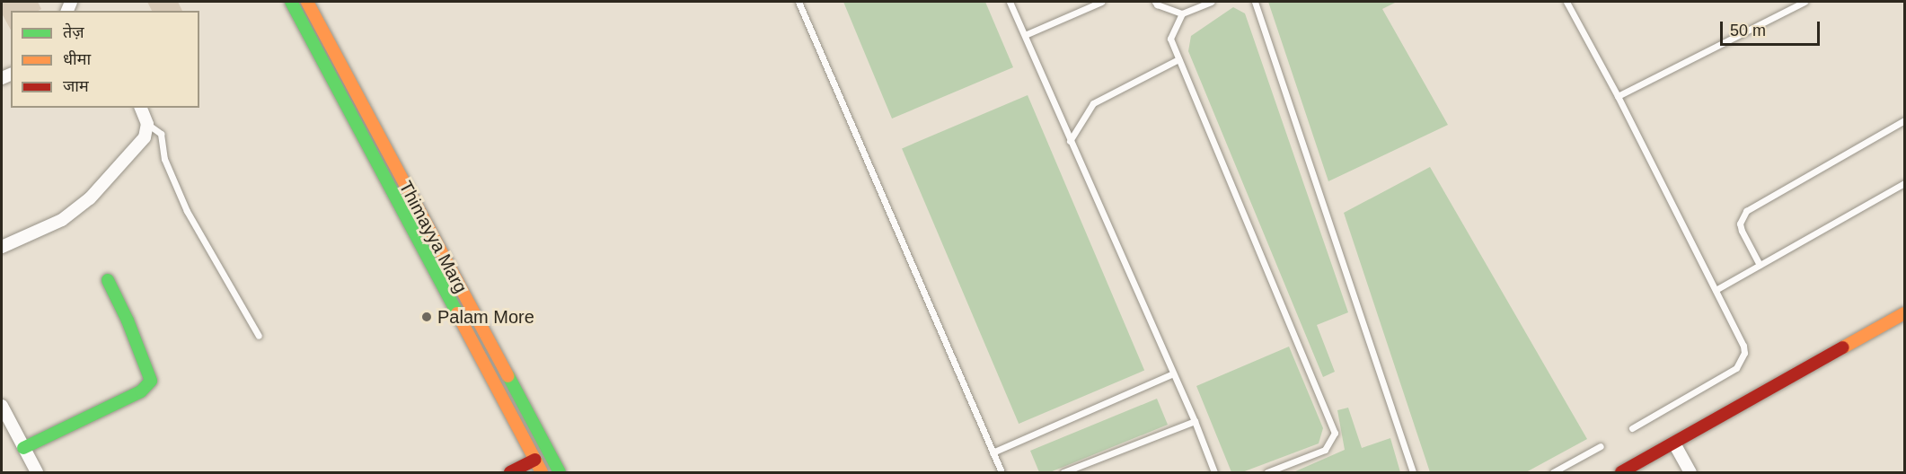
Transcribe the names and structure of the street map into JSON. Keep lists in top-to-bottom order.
{
  "streets": {
    "street": ["Thimayya Marg"]
  },
  "places": ["Palam More"],
  "legend": ["तेज़", "धीमा", "जाम"],
  "scale_bar": "50 m"
}
